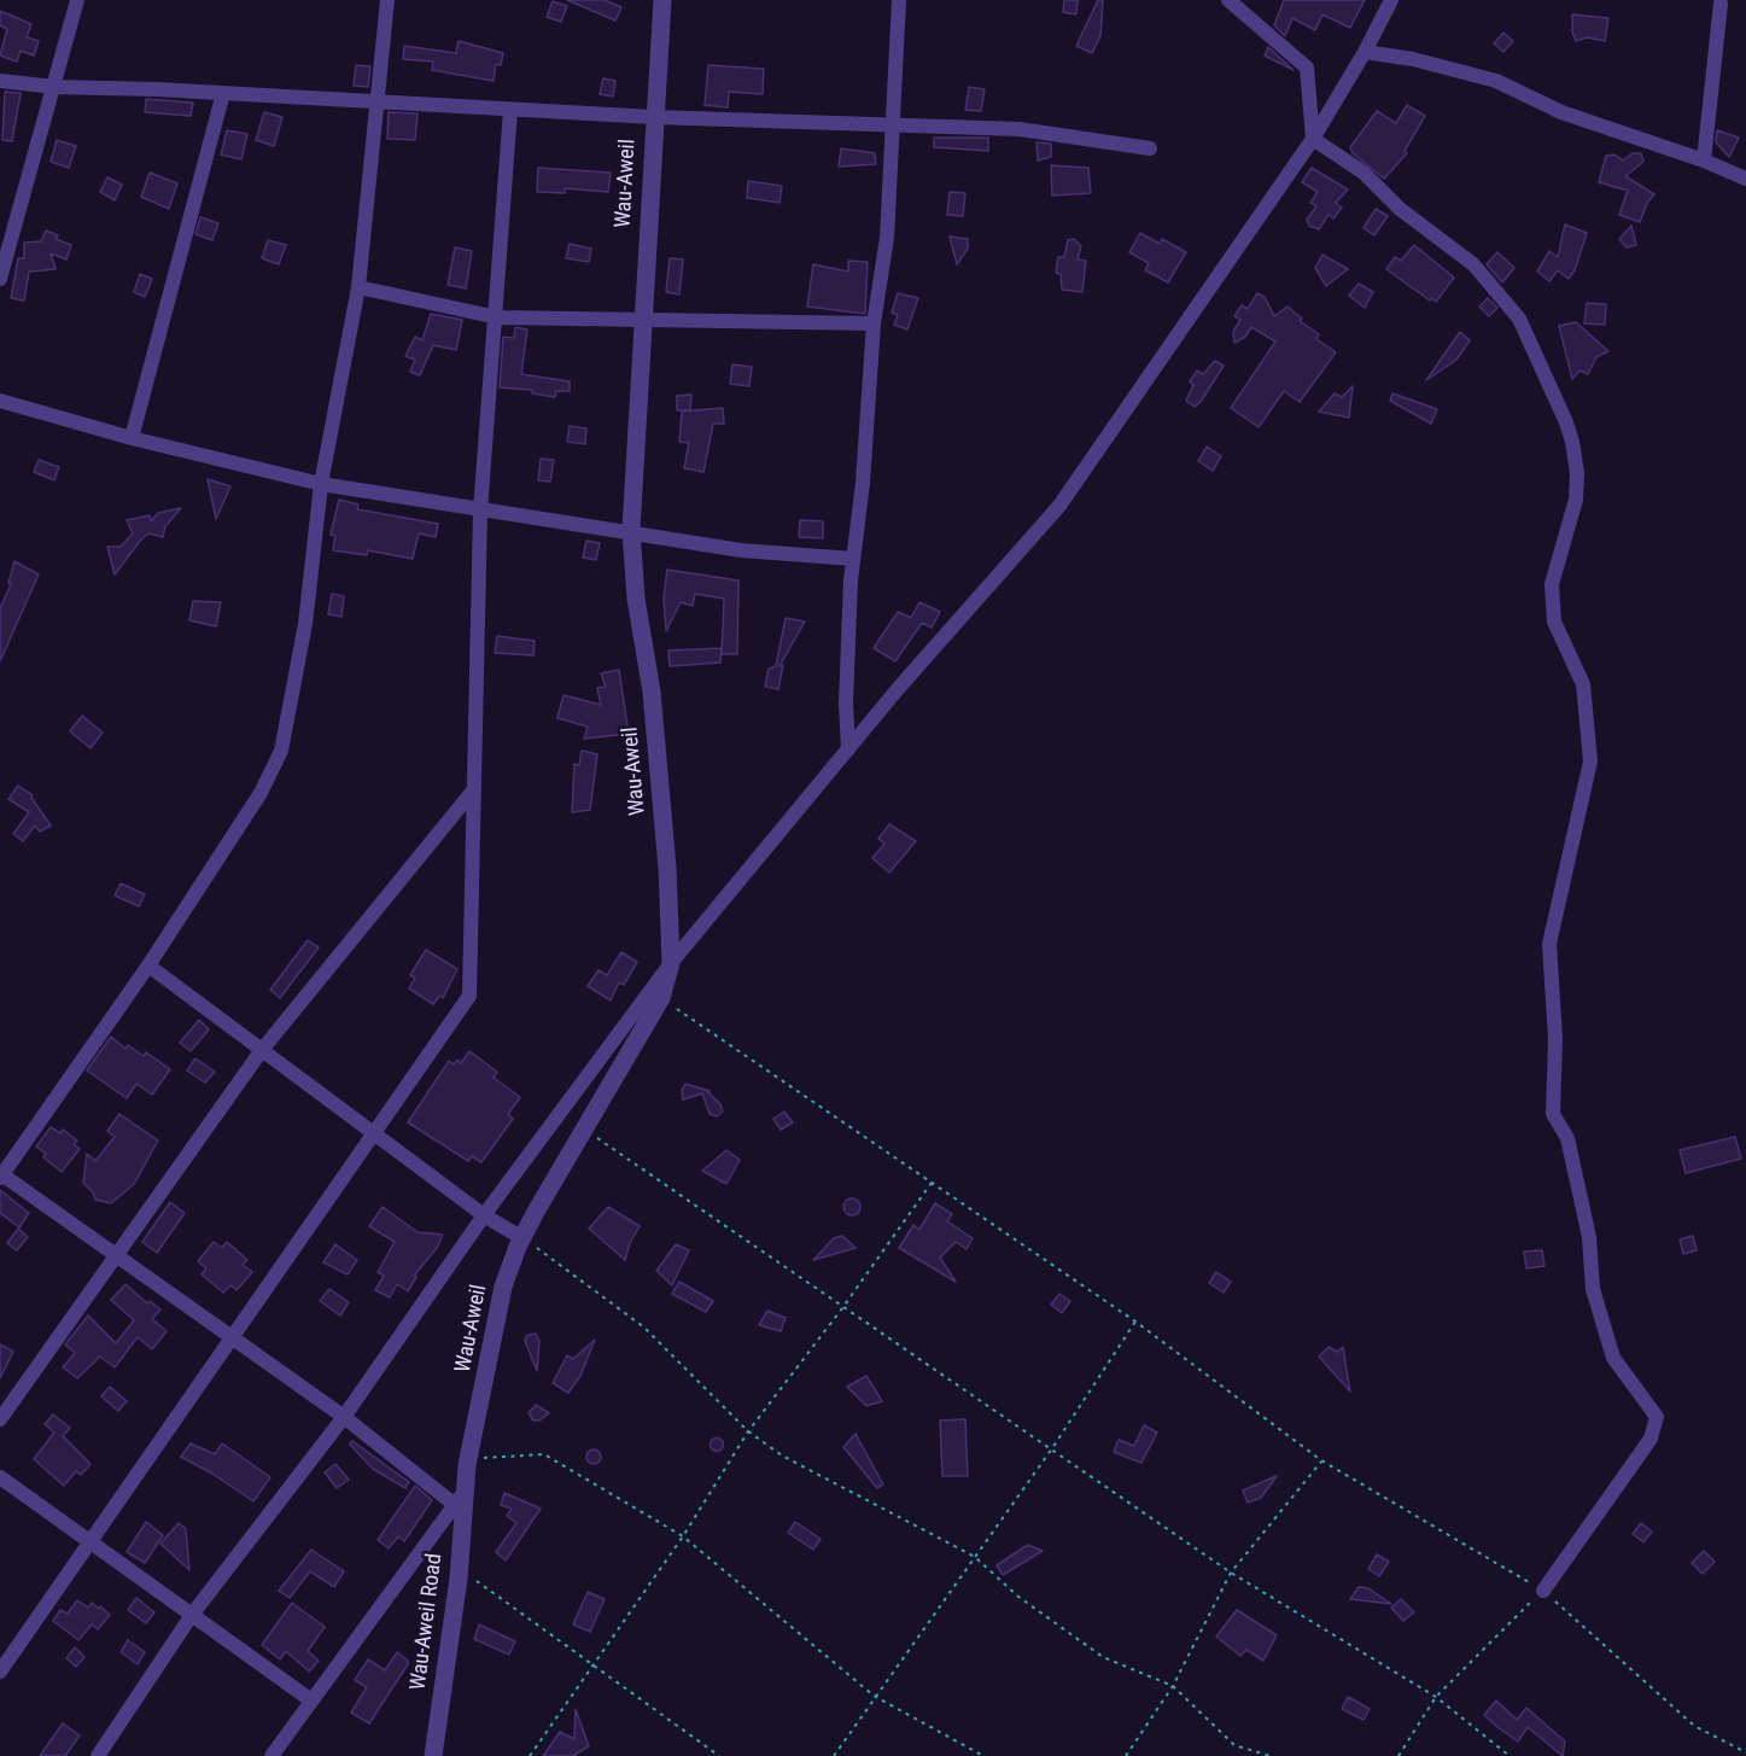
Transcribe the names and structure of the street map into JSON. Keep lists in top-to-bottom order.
{
  "streets": {
    "street": ["Wau-Aweil", "Wau-Aweil Road"]
  },
  "crossings": [
    ["Wau-Aweil", "Wau-Aweil Road"]
  ]
}
